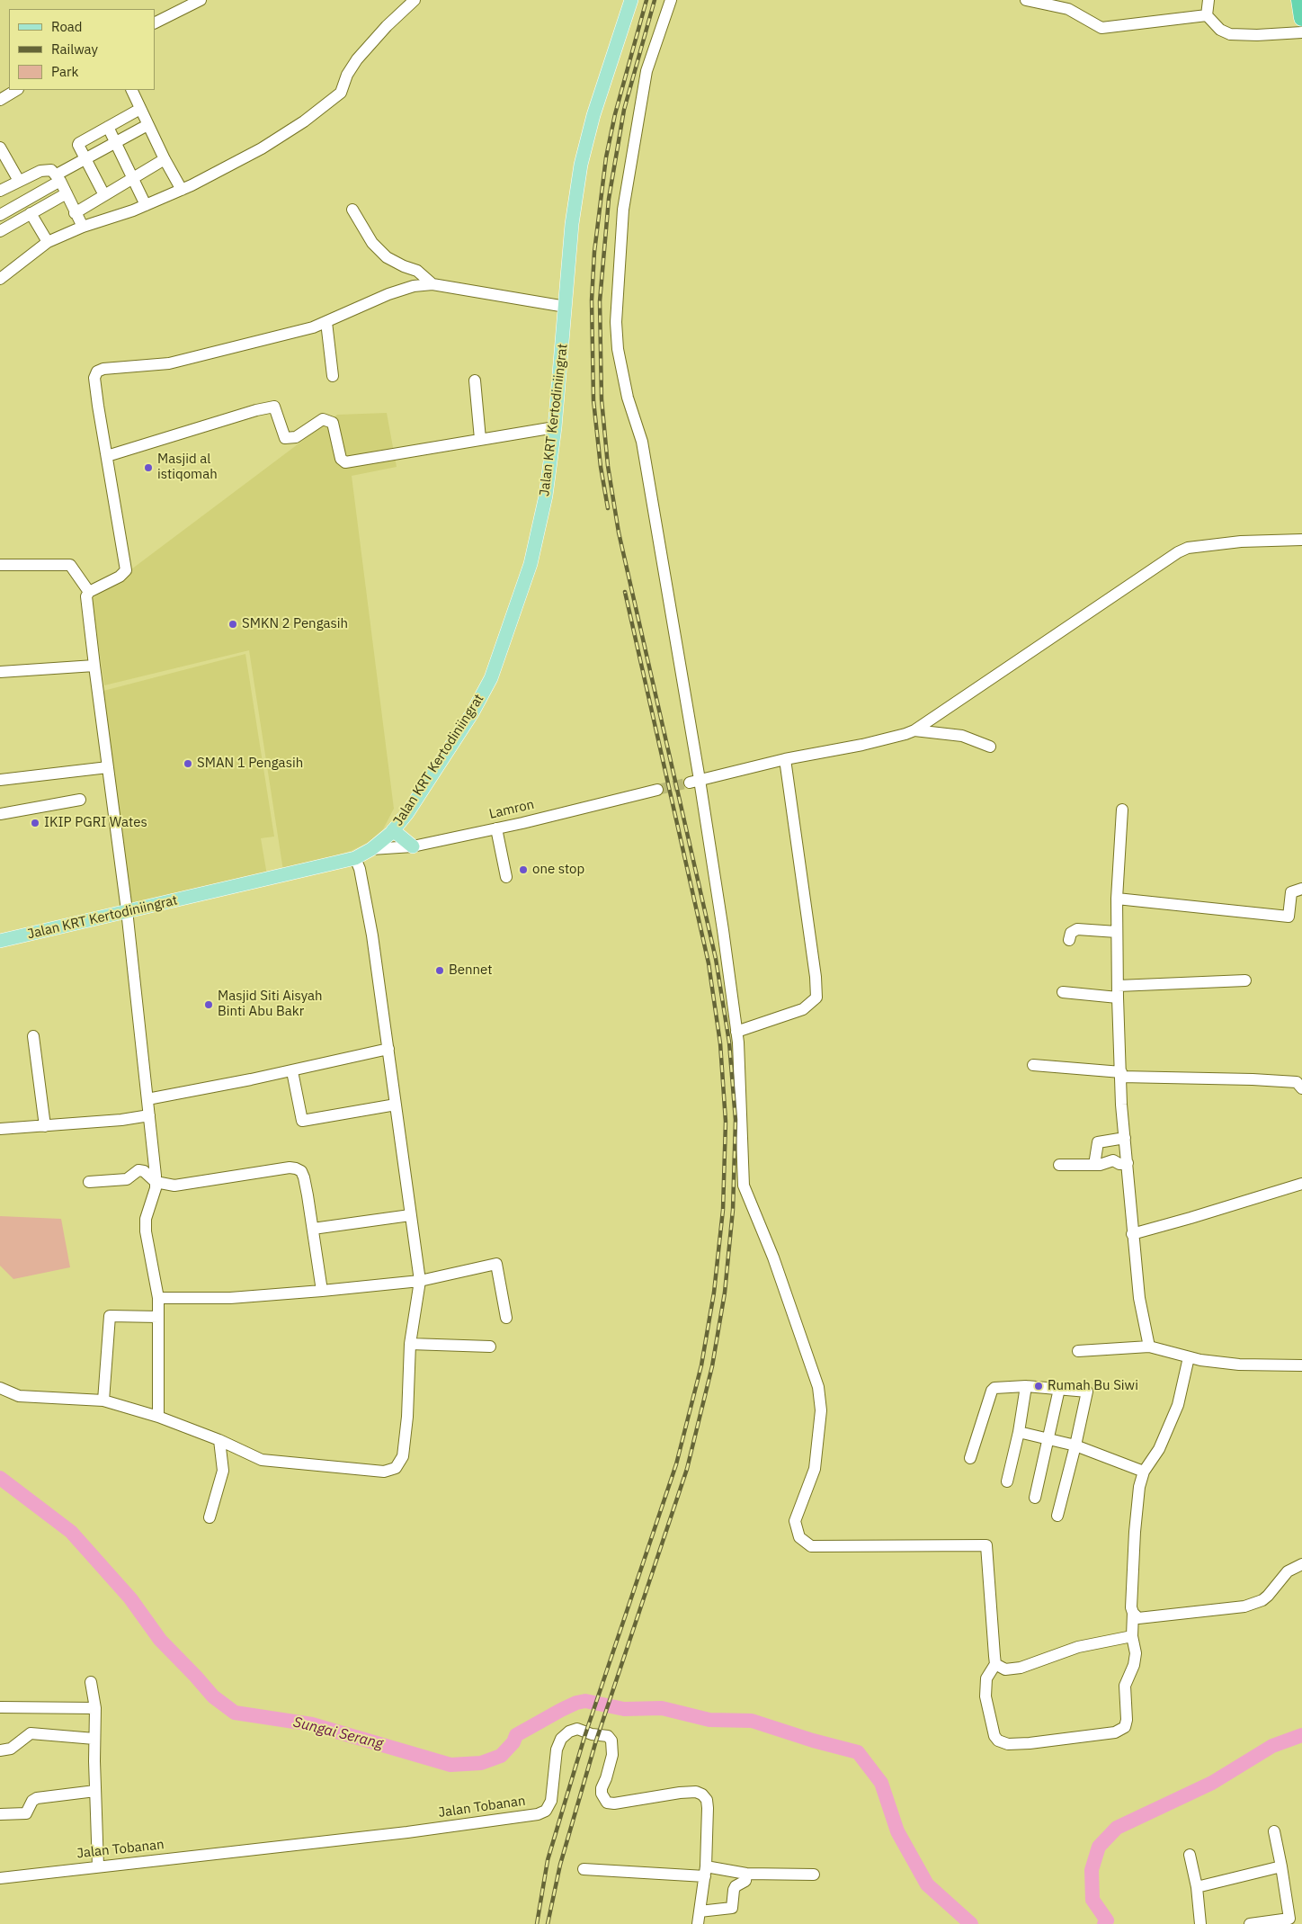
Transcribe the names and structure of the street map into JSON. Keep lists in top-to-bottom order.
{
  "streets": {
    "main road": ["Jalan KRT Kertodiniingrat"],
    "street": ["Lamron", "Jalan Tobanan"]
  },
  "crossings": [
    ["Jalan KRT Kertodiniingrat", "Lamron"]
  ],
  "water": ["Sungai Serang"],
  "places": [
    "Masjid al istiqomah",
    "SMKN 2 Pengasih",
    "SMAN 1 Pengasih",
    "IKIP PGRI Wates",
    "one stop",
    "Bennet",
    "Masjid Siti Aisyah Binti Abu Bakr",
    "Rumah Bu Siwi"
  ],
  "legend": ["Road", "Railway", "Park"]
}
